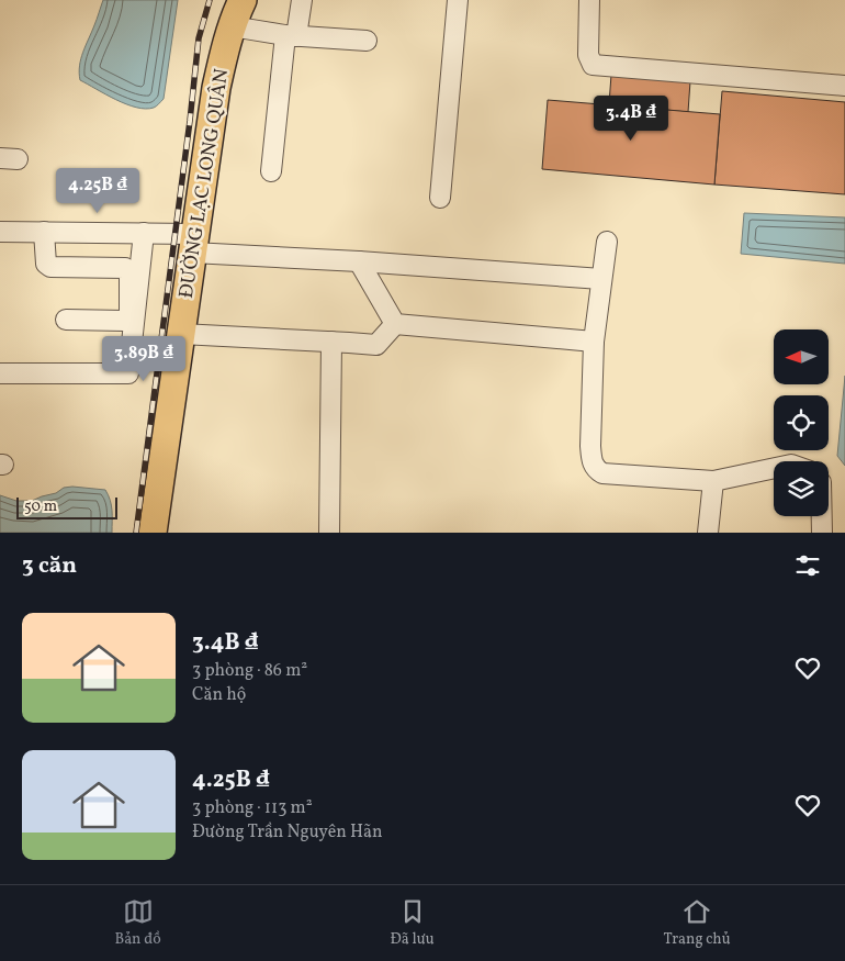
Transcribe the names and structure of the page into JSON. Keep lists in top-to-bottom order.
{
  "streets": {
    "highway": ["ĐƯỜNG LẠC LONG QUÂN"]
  },
  "scale_bar": "50 m",
  "north": "left",
  "page": {
    "price": ["3.4B ₫", "4.25B ₫", "3.89B ₫"],
    "scale": "50 m",
    "heading": "3 căn",
    "list": [
      {
        "name": "3.4B ₫",
        "note": "3 phòng · 86 m² · Căn hộ"
      },
      {
        "name": "4.25B ₫",
        "note": "3 phòng · 113 m² · Đường Trần Nguyên Hãn"
      }
    ],
    "tabs": ["Bản đồ", "Đã lưu", "Trang chủ"]
  }
}
